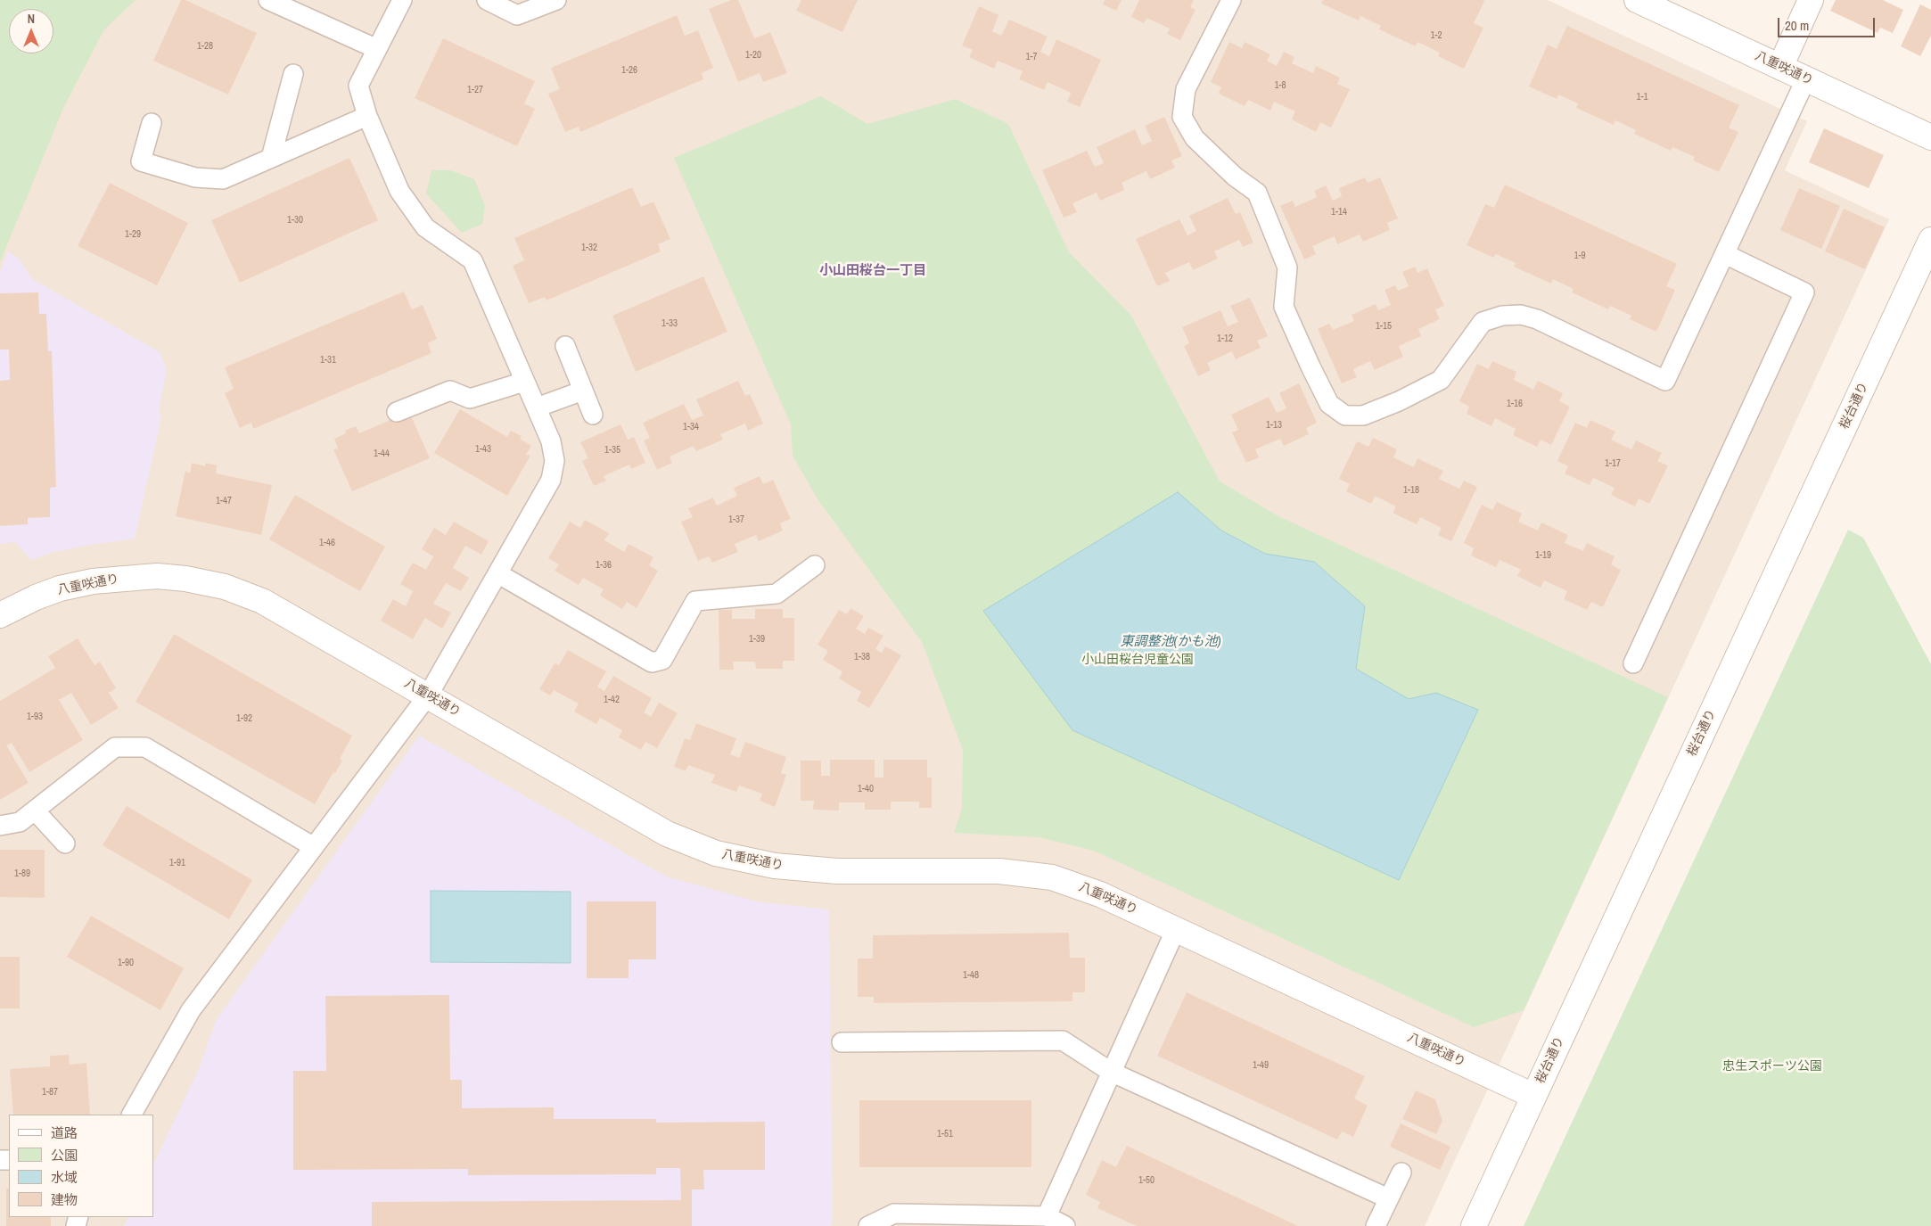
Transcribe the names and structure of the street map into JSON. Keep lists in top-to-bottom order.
{
  "streets": {
    "street": ["八重咲通り", "桜台通り"]
  },
  "crossings": [
    ["八重咲通り", "桜台通り"]
  ],
  "districts": ["小山田桜台一丁目"],
  "water": ["東調整池(かも池)"],
  "parks": ["小山田桜台児童公園", "忠生スポーツ公園"],
  "house_numbers": [
    "1-2",
    "1-28",
    "1-20",
    "1-7",
    "1-26",
    "1-8",
    "1-27",
    "1-1",
    "1-14",
    "1-30",
    "1-29",
    "1-32",
    "1-9",
    "1-33",
    "1-15",
    "1-12",
    "1-31",
    "1-16",
    "1-13",
    "1-34",
    "1-43",
    "1-35",
    "1-44",
    "1-17",
    "1-18",
    "1-47",
    "1-37",
    "1-46",
    "1-19",
    "1-36",
    "1-39",
    "1-38",
    "1-42",
    "1-93",
    "1-92",
    "1-40",
    "1-91",
    "1-89",
    "1-90",
    "1-48",
    "1-49",
    "1-87",
    "1-51",
    "1-50"
  ],
  "legend": [
    "道路",
    "公園",
    "水域",
    "建物"
  ],
  "scale_bar": "20 m",
  "north": "top"
}
